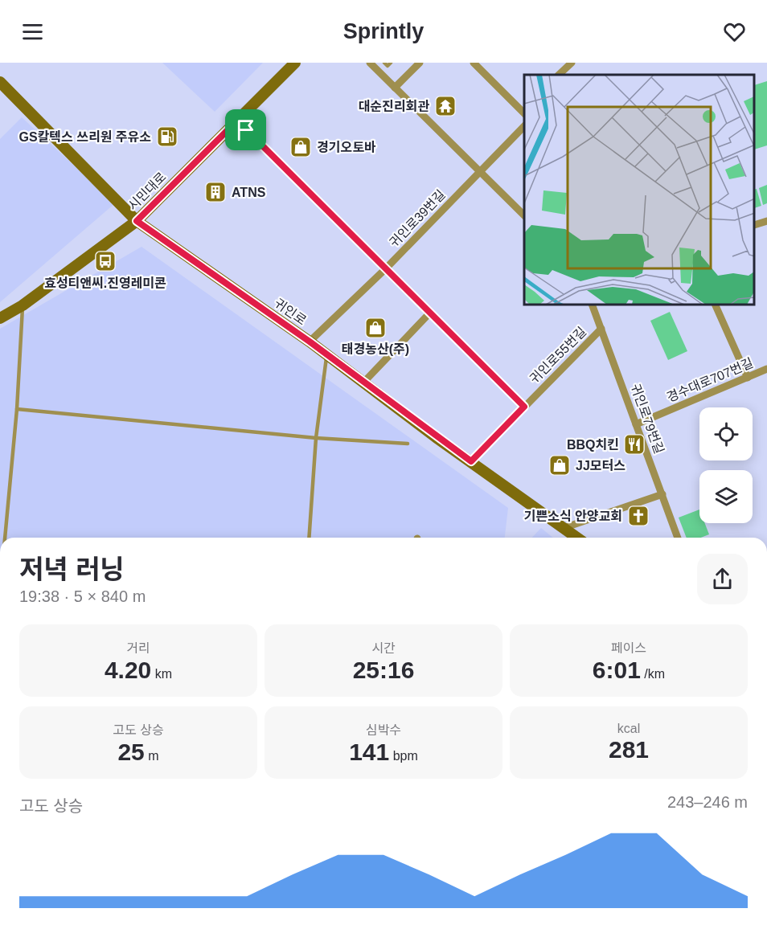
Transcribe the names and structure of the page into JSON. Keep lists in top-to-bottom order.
{
  "streets": {
    "street": [
      "시민대로",
      "귀인로39번길",
      "귀인로",
      "귀인로55번길",
      "경수대로707번길",
      "귀인로79번길"
    ]
  },
  "crossings": [
    ["시민대로", "귀인로"],
    ["귀인로39번길", "귀인로"],
    ["귀인로", "귀인로55번길"],
    ["귀인로55번길", "귀인로79번길"],
    ["경수대로707번길", "귀인로79번길"]
  ],
  "places": {
    "temple": ["대순진리회관"],
    "fuel station": ["GS칼텍스 쓰리원 주유소"],
    "shop": ["경기오토바", "태경농산(주)", "JJ모터스"],
    "building": ["ATNS"],
    "bus stop": ["효성티앤씨.진영레미콘"],
    "restaurant": ["BBQ치킨"],
    "church": ["기쁜소식 안양교회"]
  },
  "page": {
    "header": "Sprintly",
    "heading": ["저녁 러닝", "19:38 · 5 × 840 m"],
    "stats": [
      ["거리", "4.20 km"],
      ["시간", "25:16"],
      ["페이스", "6:01 /km"],
      ["고도 상승", "25 m"],
      ["심박수", "141 bpm"],
      ["kcal", "281"]
    ],
    "chart": ["고도 상승", "243–246 m"]
  }
}
